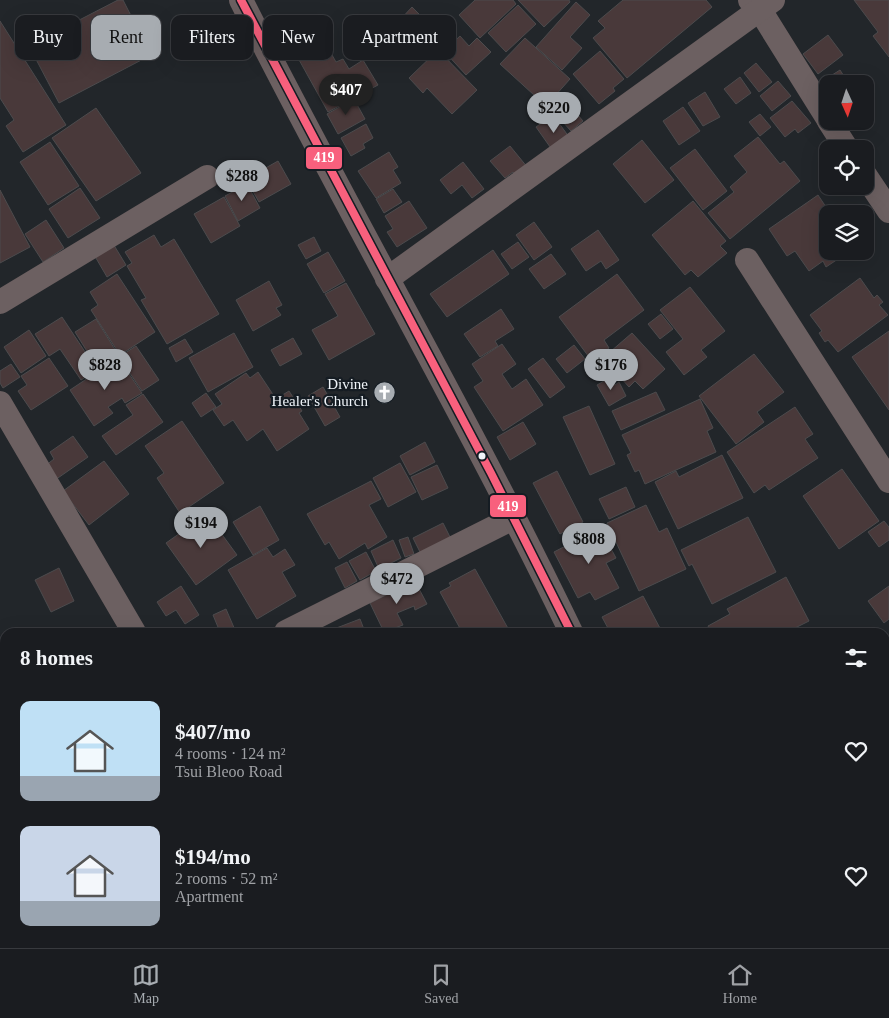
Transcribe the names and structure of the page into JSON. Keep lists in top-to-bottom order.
{
  "places": {
    "church": ["Divine Healer's Church"]
  },
  "lines": ["transit line 419"],
  "north": "bottom",
  "page": {
    "chip": [
      "Buy",
      "Rent",
      "Filters",
      "New",
      "Apartment"
    ],
    "price": [
      "$407",
      "$220",
      "$288",
      "$828",
      "$176",
      "$194",
      "$808",
      "$472"
    ],
    "heading": "8 homes",
    "list": [
      {
        "name": "$407/mo",
        "note": "4 rooms · 124 m² · Tsui Bleoo Road"
      },
      {
        "name": "$194/mo",
        "note": "2 rooms · 52 m² · Apartment"
      }
    ],
    "tabs": ["Map", "Saved", "Home"]
  }
}
